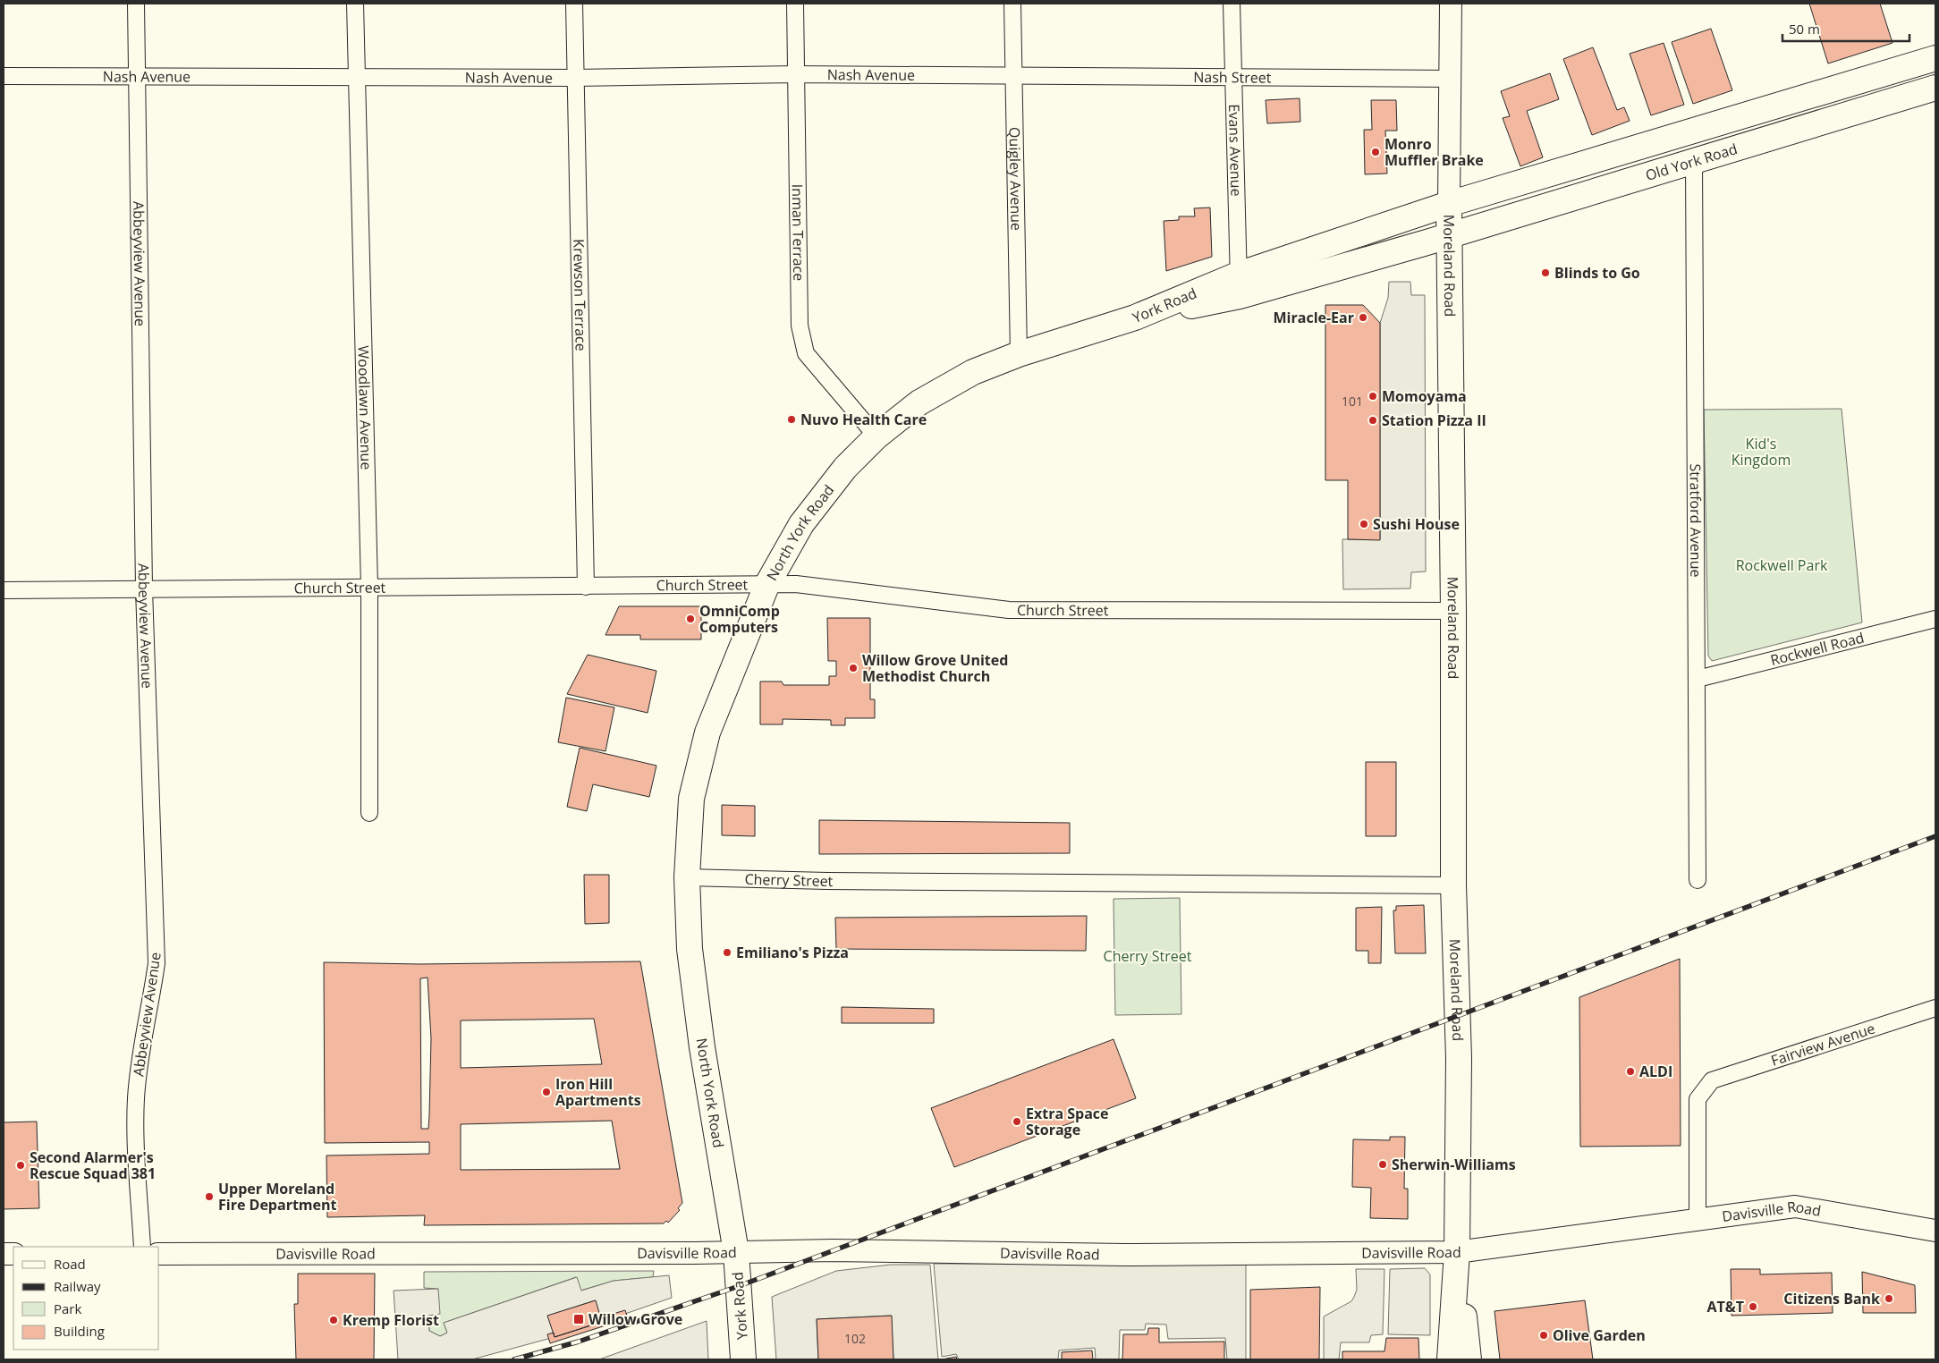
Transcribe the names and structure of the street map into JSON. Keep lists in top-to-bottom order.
{
  "streets": {
    "main road": [
      "Old York Road",
      "Moreland Road",
      "York Road",
      "North York Road"
    ],
    "street": [
      "Nash Avenue",
      "Nash Street",
      "Evans Avenue",
      "Quigley Avenue",
      "Inman Terrace",
      "Abbeyview Avenue",
      "Krewson Terrace",
      "Woodlawn Avenue",
      "Stratford Avenue",
      "Church Street",
      "Rockwell Road",
      "Cherry Street",
      "Fairview Avenue",
      "Davisville Road"
    ]
  },
  "crossings": [
    ["Nash Avenue", "Nash Street"],
    ["Nash Avenue", "Quigley Avenue"],
    ["Nash Avenue", "Inman Terrace"],
    ["Nash Avenue", "Abbeyview Avenue"],
    ["Nash Avenue", "Krewson Terrace"],
    ["Nash Avenue", "Woodlawn Avenue"],
    ["Nash Street", "Evans Avenue"],
    ["Nash Street", "Quigley Avenue"],
    ["Nash Street", "Moreland Road"],
    ["Evans Avenue", "York Road"],
    ["Old York Road", "Moreland Road"],
    ["Old York Road", "York Road"],
    ["Old York Road", "Stratford Avenue"],
    ["Quigley Avenue", "North York Road"],
    ["Inman Terrace", "North York Road"],
    ["Abbeyview Avenue", "Church Street"],
    ["Moreland Road", "York Road"],
    ["Moreland Road", "Church Street"],
    ["Moreland Road", "Cherry Street"],
    ["Moreland Road", "Davisville Road"],
    ["Krewson Terrace", "Church Street"],
    ["York Road", "North York Road"],
    ["York Road", "Davisville Road"],
    ["Woodlawn Avenue", "Church Street"],
    ["Stratford Avenue", "Rockwell Road"],
    ["North York Road", "Church Street"],
    ["North York Road", "Cherry Street"],
    ["North York Road", "Davisville Road"],
    ["Fairview Avenue", "Davisville Road"]
  ],
  "parks": ["Kid's Kingdom", "Rockwell Park", "Cherry Street"],
  "places": {
    "other": [
      "Monro Muffler Brake",
      "Blinds to Go",
      "Miracle-Ear",
      "Momoyama",
      "Nuvo Health Care",
      "Station Pizza II",
      "Sushi House",
      "OmniComp Computers",
      "Willow Grove United Methodist Church",
      "Emiliano's Pizza",
      "ALDI",
      "Iron Hill Apartments",
      "Extra Space Storage",
      "Sherwin-Williams",
      "Second Alarmer's Rescue Squad 381",
      "Upper Moreland Fire Department",
      "Citizens Bank",
      "AT&T",
      "Kremp Florist",
      "Olive Garden"
    ],
    "transit": ["Willow Grove"]
  },
  "house_numbers": ["101", "102"],
  "legend": [
    "Road",
    "Railway",
    "Park",
    "Building"
  ],
  "scale_bar": "50 m"
}
